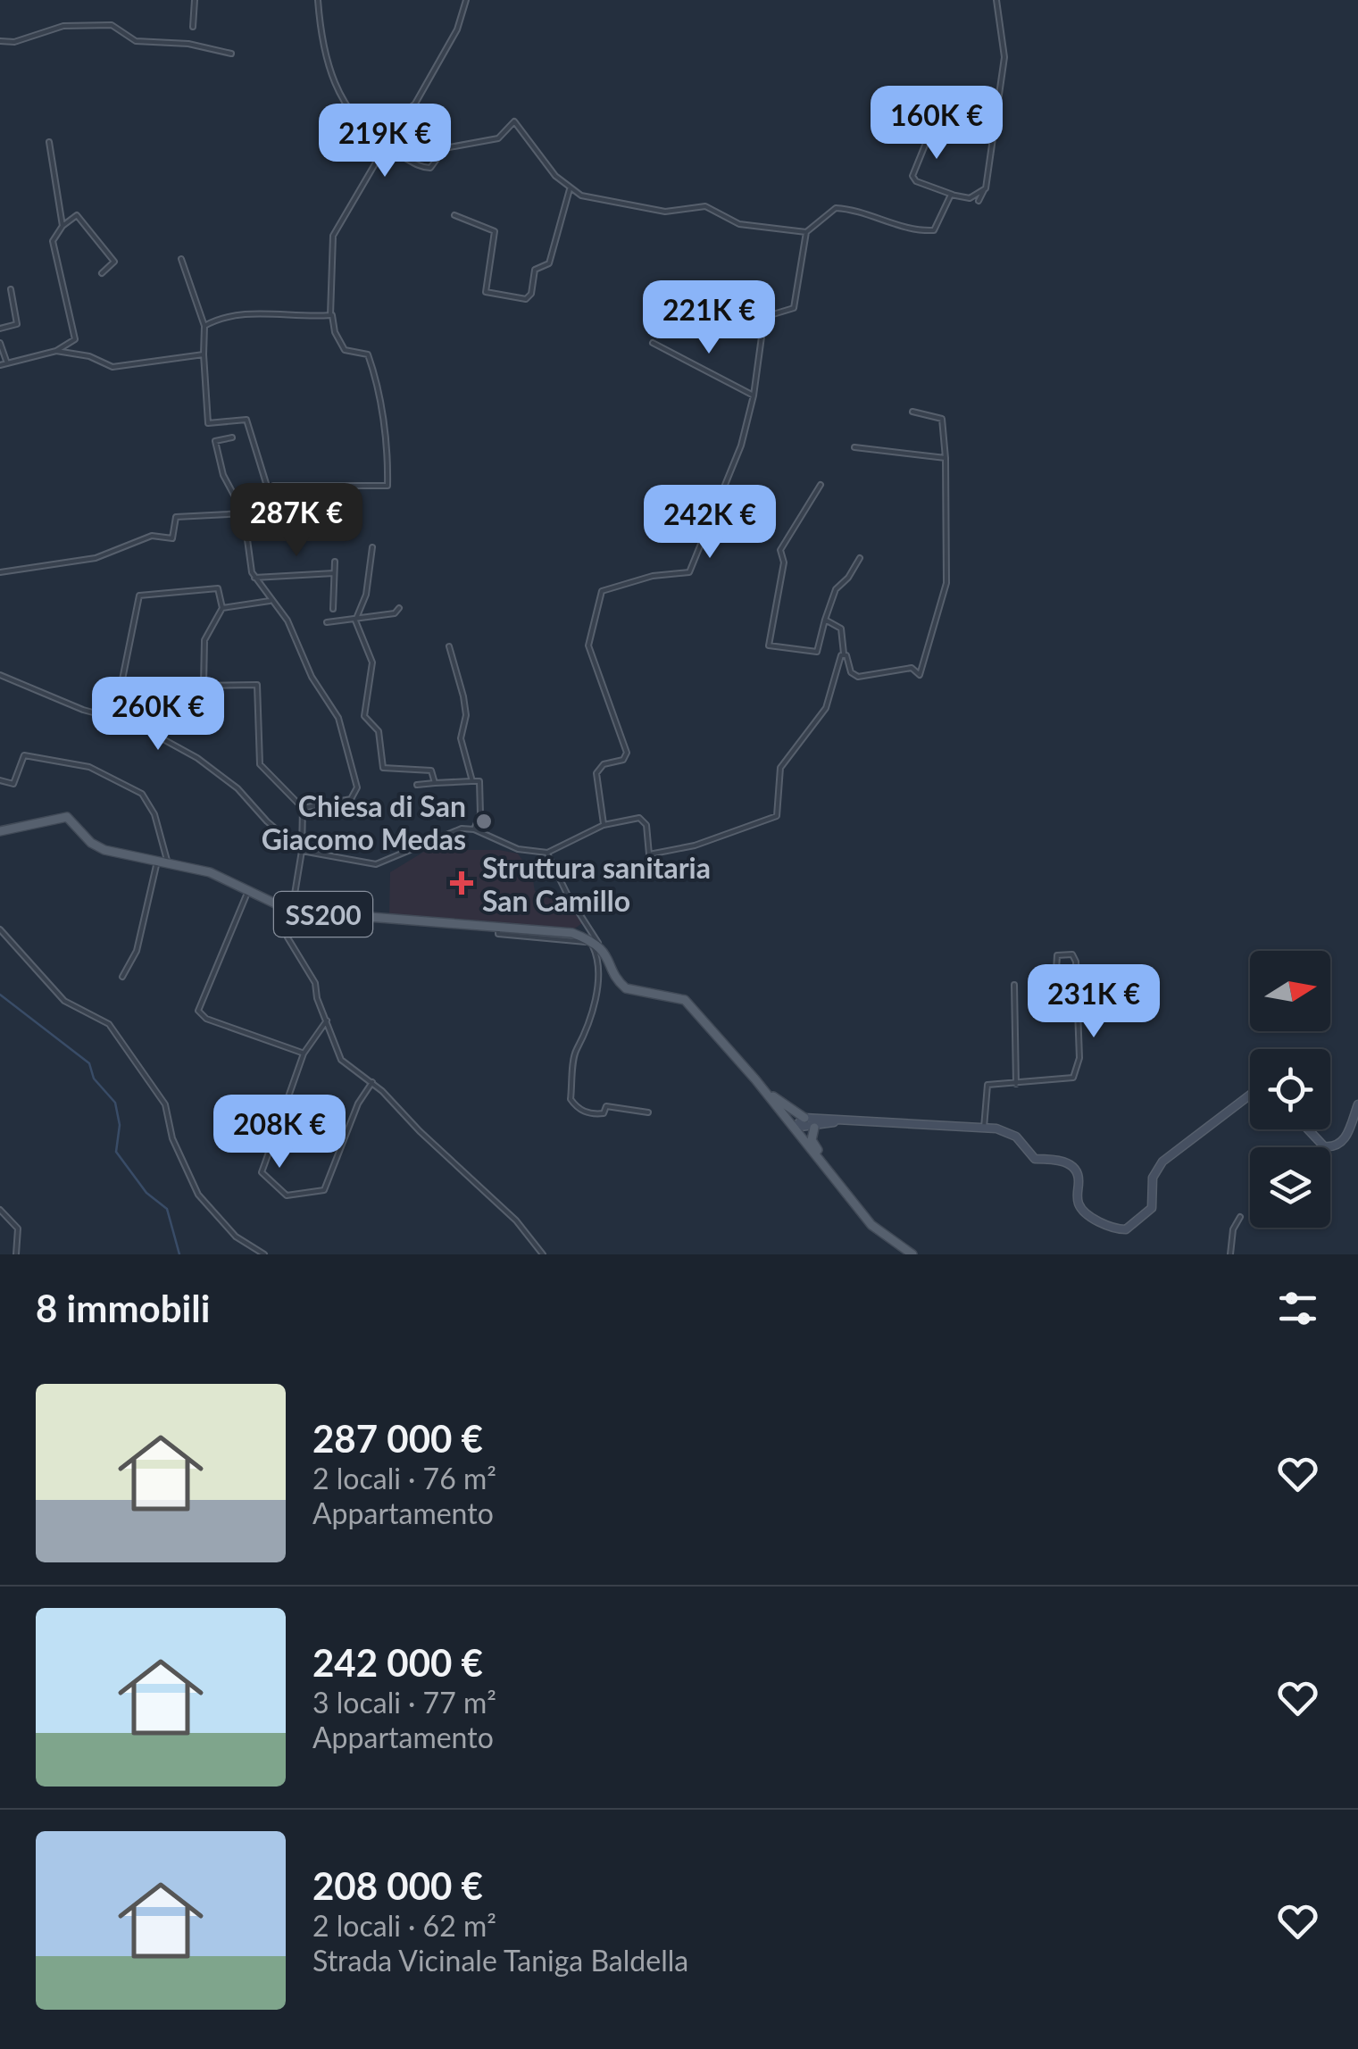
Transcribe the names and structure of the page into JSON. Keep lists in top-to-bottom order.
{
  "streets": {
    "main road": ["SS200"]
  },
  "places": {
    "other": ["Chiesa di San Giacomo Medas"],
    "health": ["Struttura sanitaria San Camillo"]
  },
  "north": "right",
  "page": {
    "price": [
      "160K €",
      "219K €",
      "221K €",
      "287K €",
      "242K €",
      "260K €",
      "231K €",
      "208K €"
    ],
    "heading": "8 immobili",
    "list": [
      {
        "name": "287 000 €",
        "note": "2 locali · 76 m² · Appartamento"
      },
      {
        "name": "242 000 €",
        "note": "3 locali · 77 m² · Appartamento"
      },
      {
        "name": "208 000 €",
        "note": "2 locali · 62 m² · Strada Vicinale Taniga Baldella"
      }
    ]
  }
}
